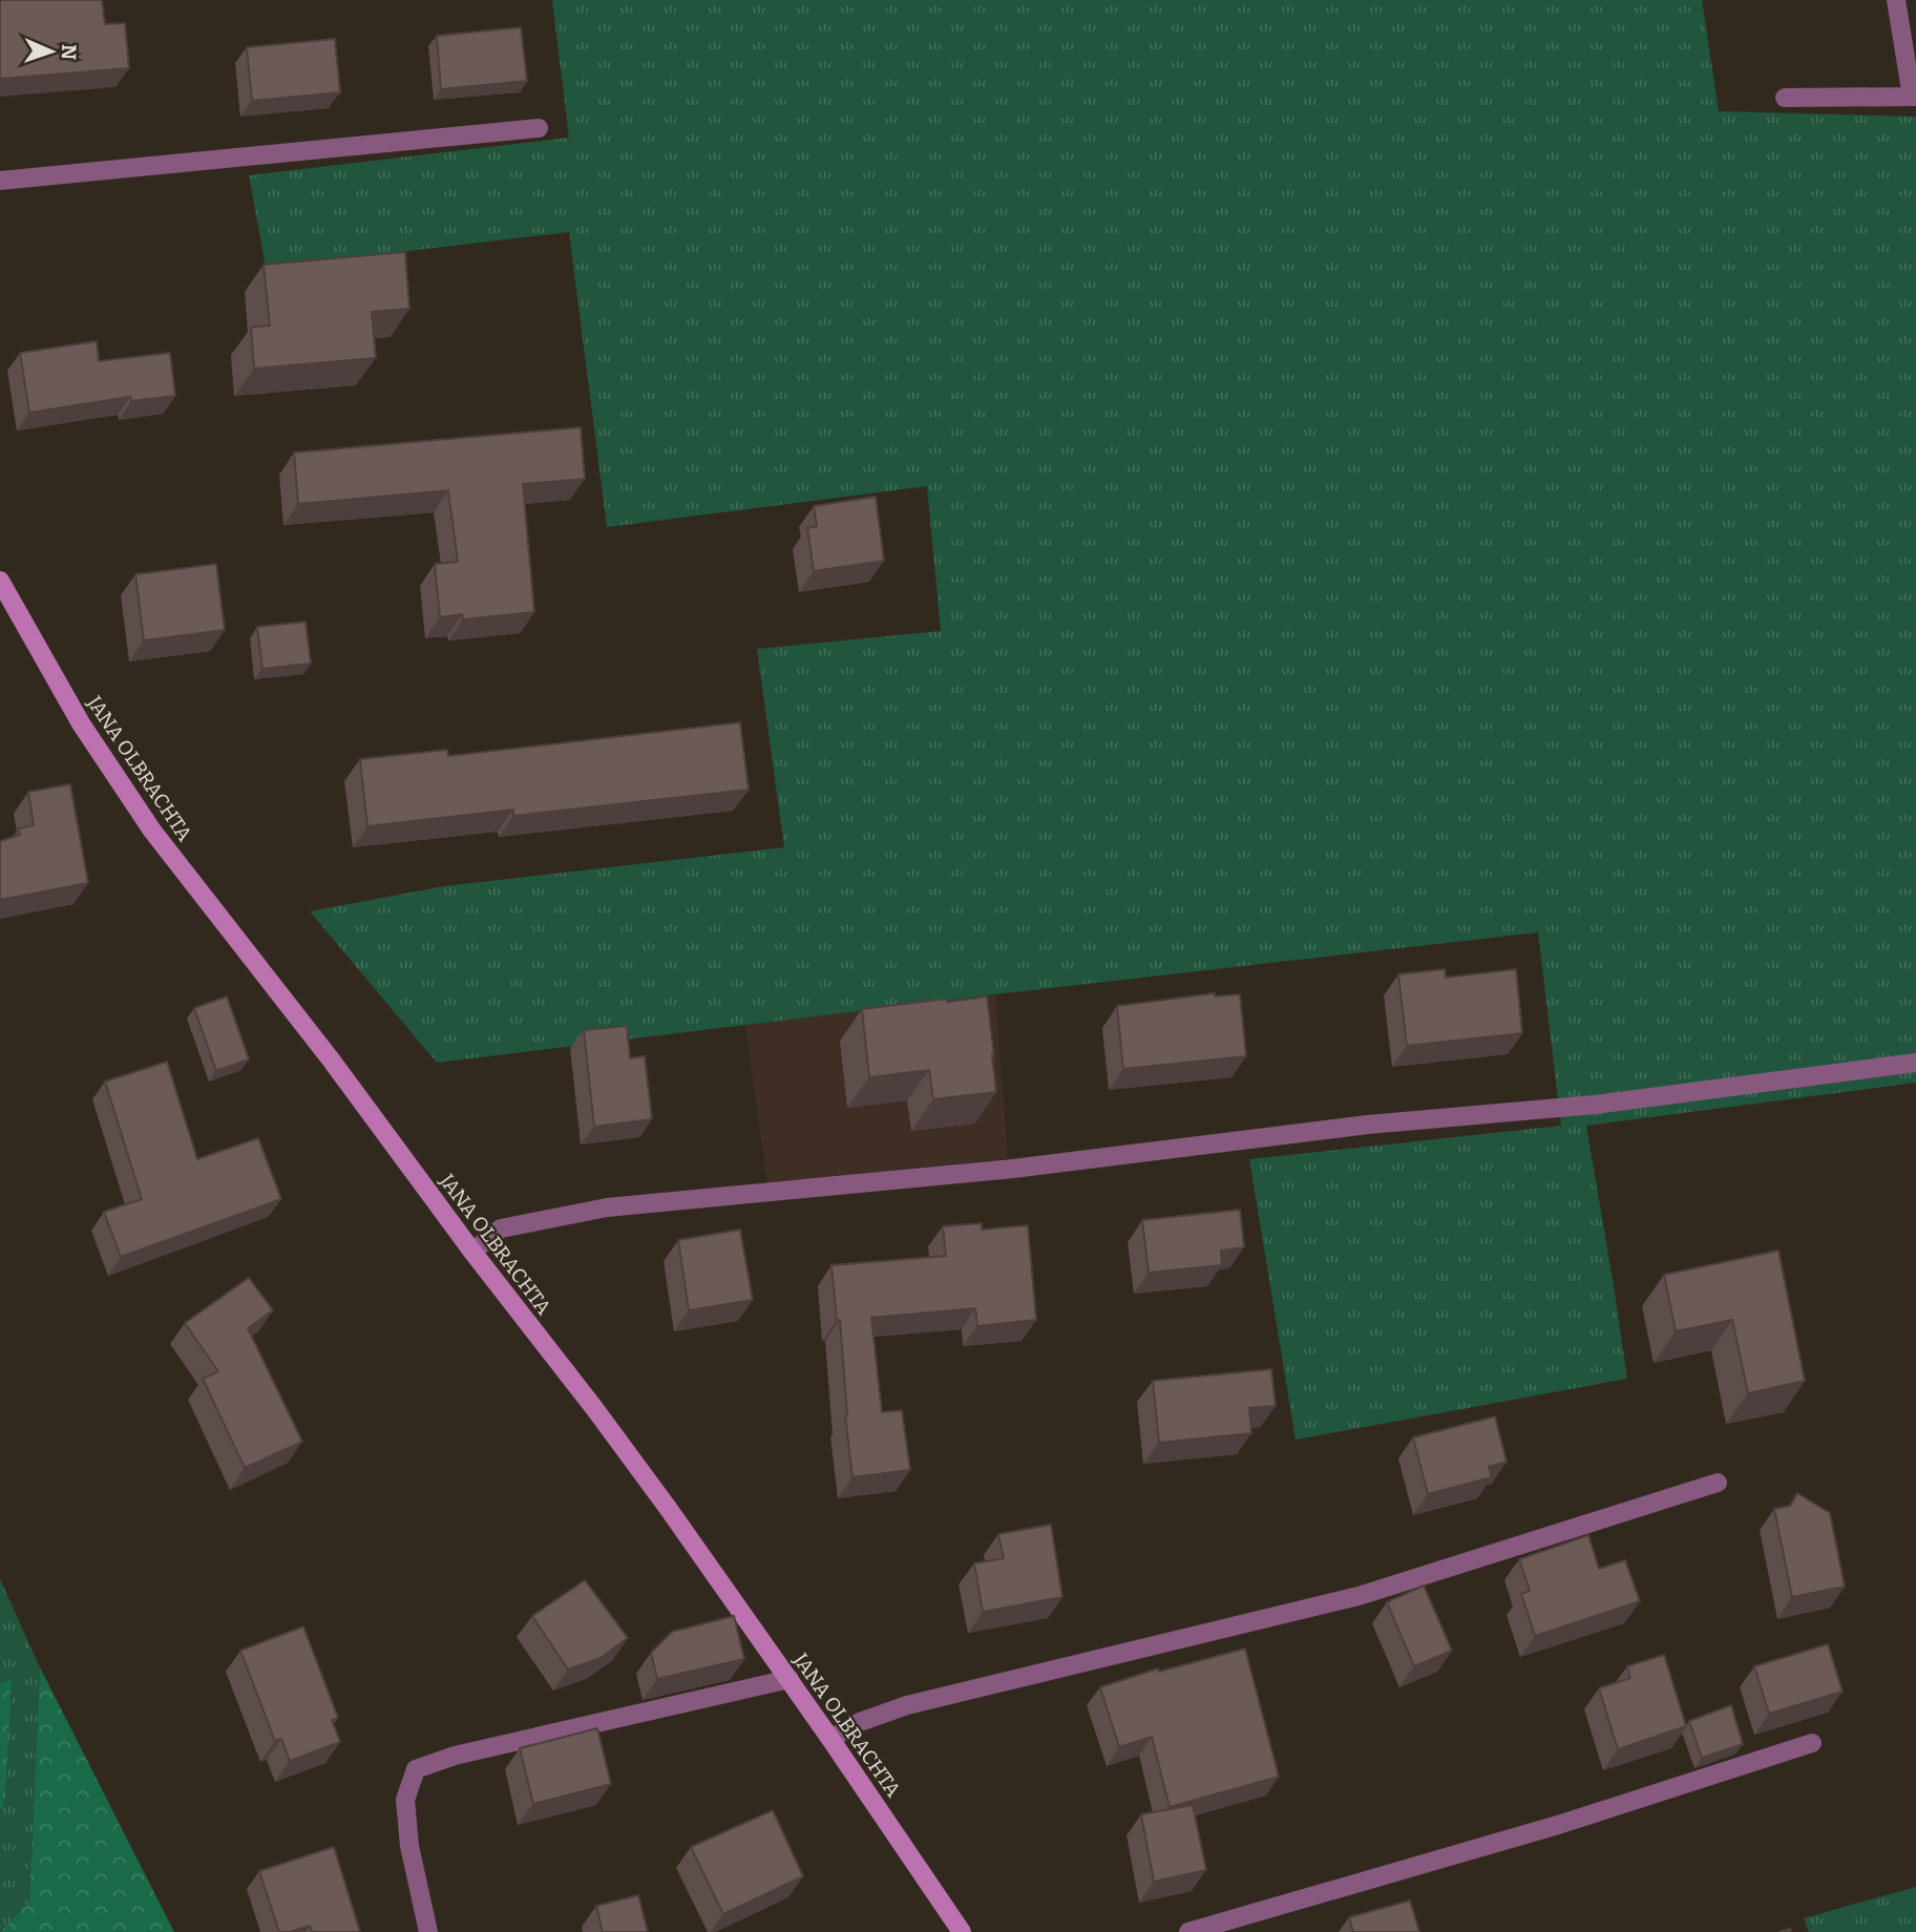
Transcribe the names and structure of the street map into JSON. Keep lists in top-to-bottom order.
{
  "streets": {
    "street": ["JANA OLBRACHTA"]
  },
  "north": "right"
}
